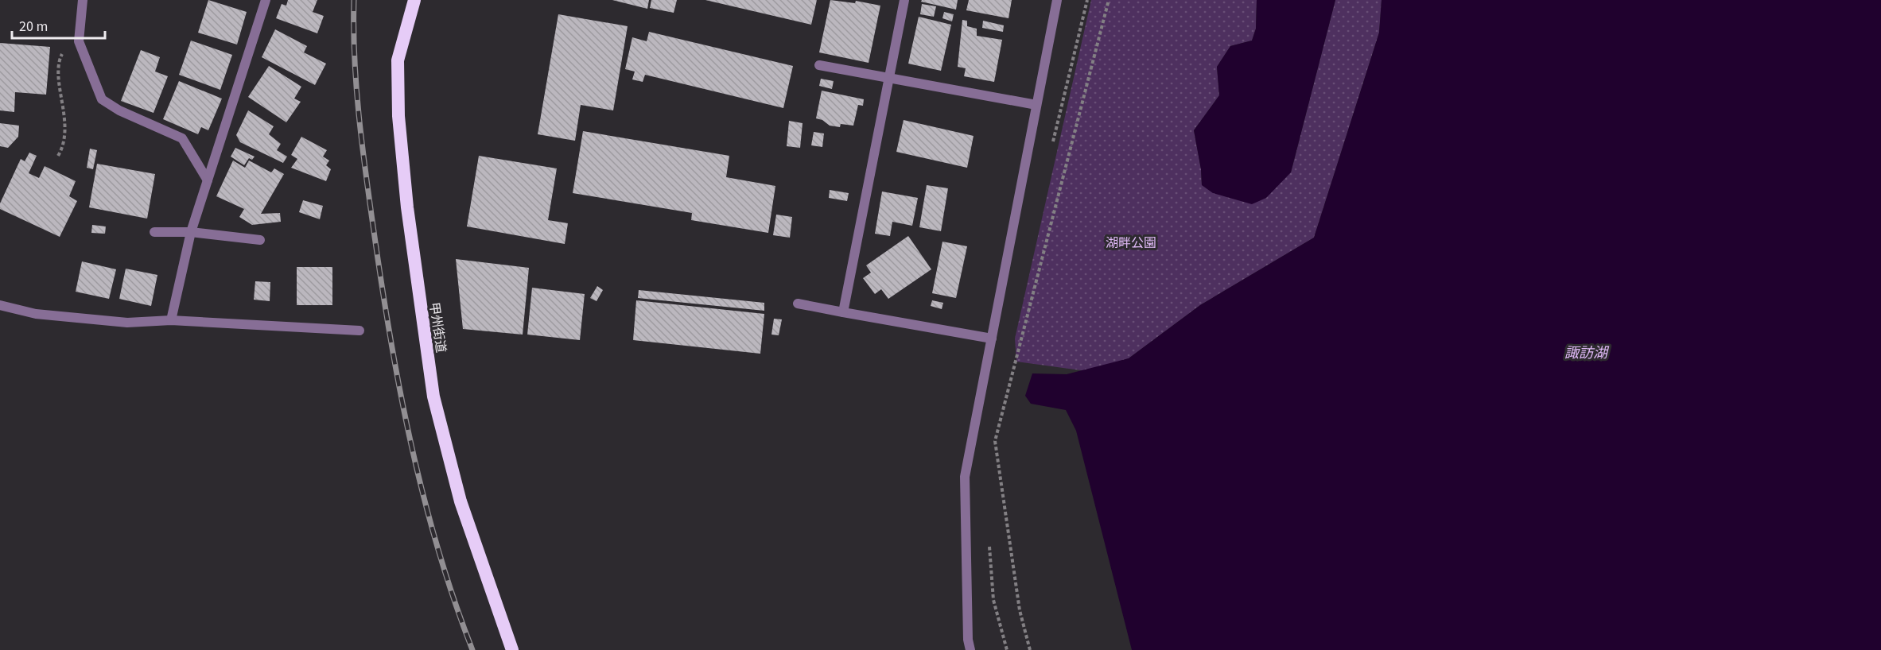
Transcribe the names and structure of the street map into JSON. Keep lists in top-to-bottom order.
{
  "streets": {
    "highway": ["甲州街道"]
  },
  "water": ["諏訪湖"],
  "parks": ["湖畔公園"],
  "scale_bar": "20 m"
}
